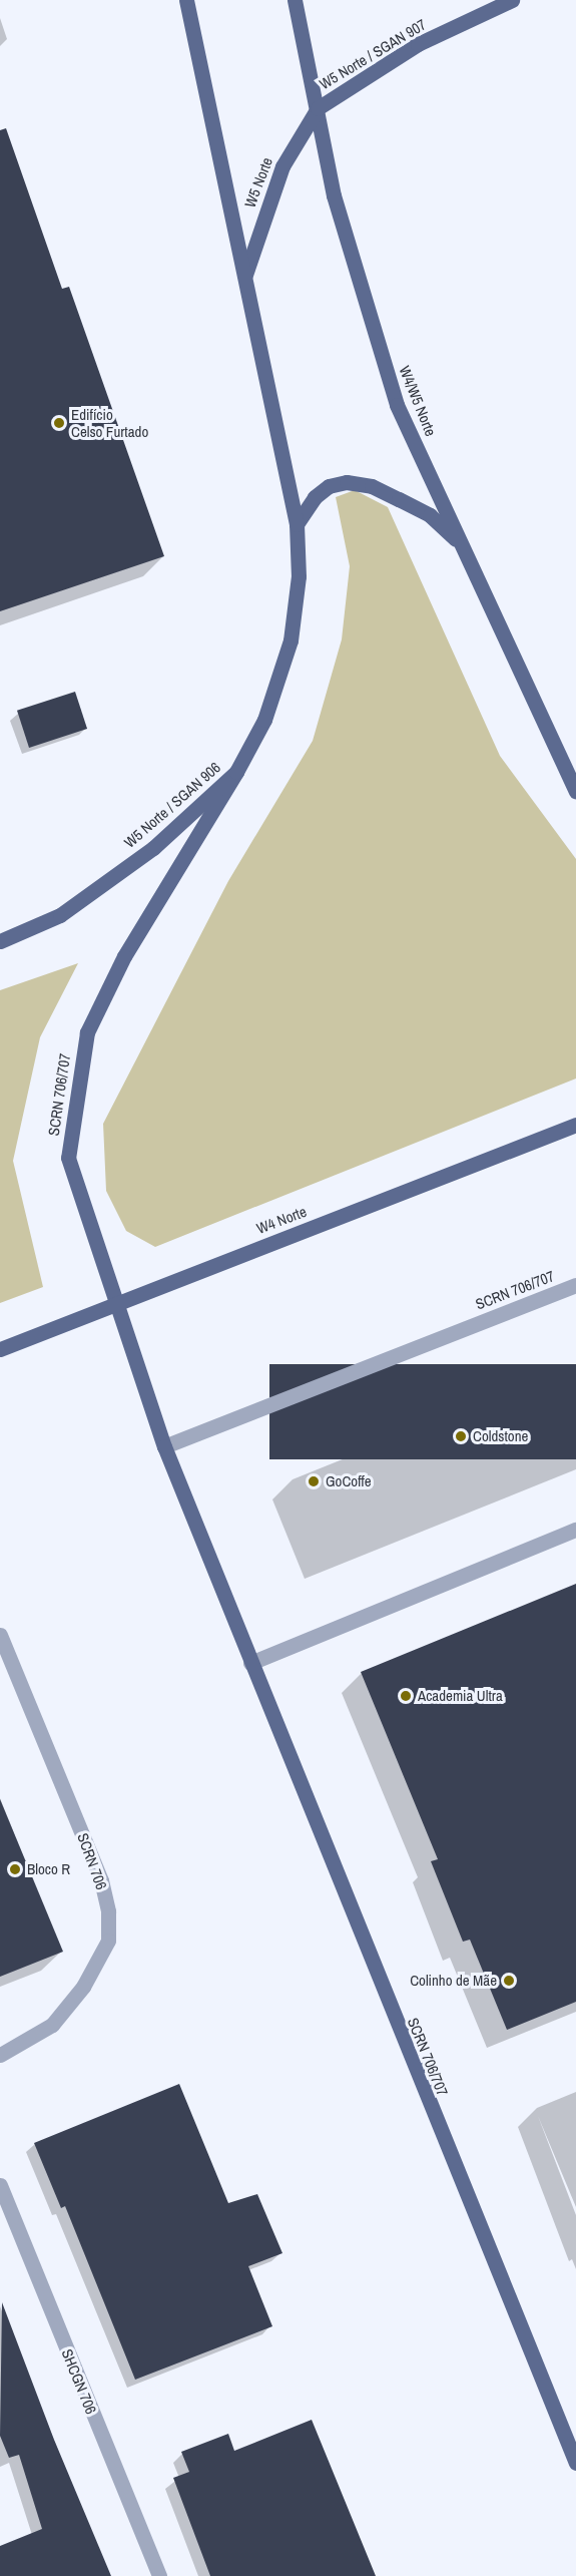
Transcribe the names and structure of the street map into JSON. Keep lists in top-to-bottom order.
{
  "streets": {
    "main road": [
      "W5 Norte / SGAN 907",
      "W5 Norte",
      "W4/W5 Norte",
      "W5 Norte / SGAN 906",
      "SCRN 706/707",
      "W4 Norte"
    ],
    "street": ["SCRN 706", "SHCGN 706"]
  },
  "crossings": [
    ["W5 Norte / SGAN 907", "W5 Norte"],
    ["W5 Norte / SGAN 907", "W4/W5 Norte"],
    ["W5 Norte", "W4/W5 Norte"],
    ["W5 Norte", "W5 Norte / SGAN 906"],
    ["W5 Norte / SGAN 906", "SCRN 706/707"],
    ["SCRN 706/707", "W4 Norte"]
  ],
  "places": [
    "Edifício Celso Furtado",
    "Coldstone",
    "GoCoffe",
    "Academia Ultra",
    "Bloco R",
    "Colinho de Mãe"
  ]
}
